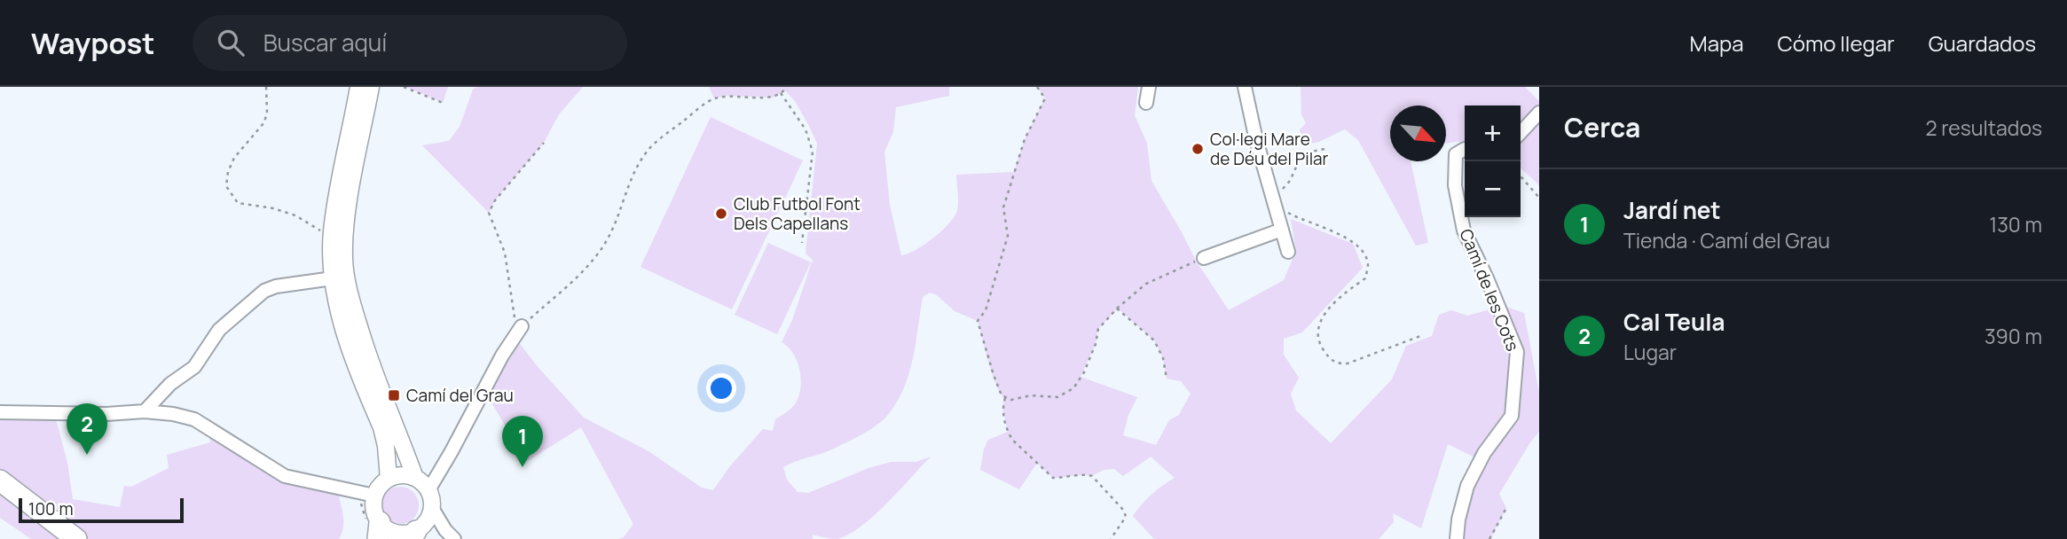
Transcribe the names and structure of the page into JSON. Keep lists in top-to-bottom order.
{
  "streets": {
    "street": ["Camí de les Cots"]
  },
  "places": {
    "other": ["Col·legi Mare de Déu del Pilar", "Club Futbol Font Dels Capellans"],
    "transit": ["Camí del Grau"]
  },
  "scale_bar": "100 m",
  "north": "bottom right",
  "page": {
    "header": "Waypost",
    "search": "Buscar aquí",
    "nav": ["Mapa", "Cómo llegar", "Guardados"],
    "heading": ["Cerca", "2 resultados"],
    "map_buttons": ["+", "−"],
    "list": [
      {
        "mark": "1",
        "name": "Jardí net",
        "note": "Tienda · Camí del Grau",
        "value": "130 m"
      },
      {
        "mark": "2",
        "name": "Cal Teula",
        "note": "Lugar",
        "value": "390 m"
      }
    ],
    "pins": ["2", "1"],
    "scale": "100 m"
  }
}
